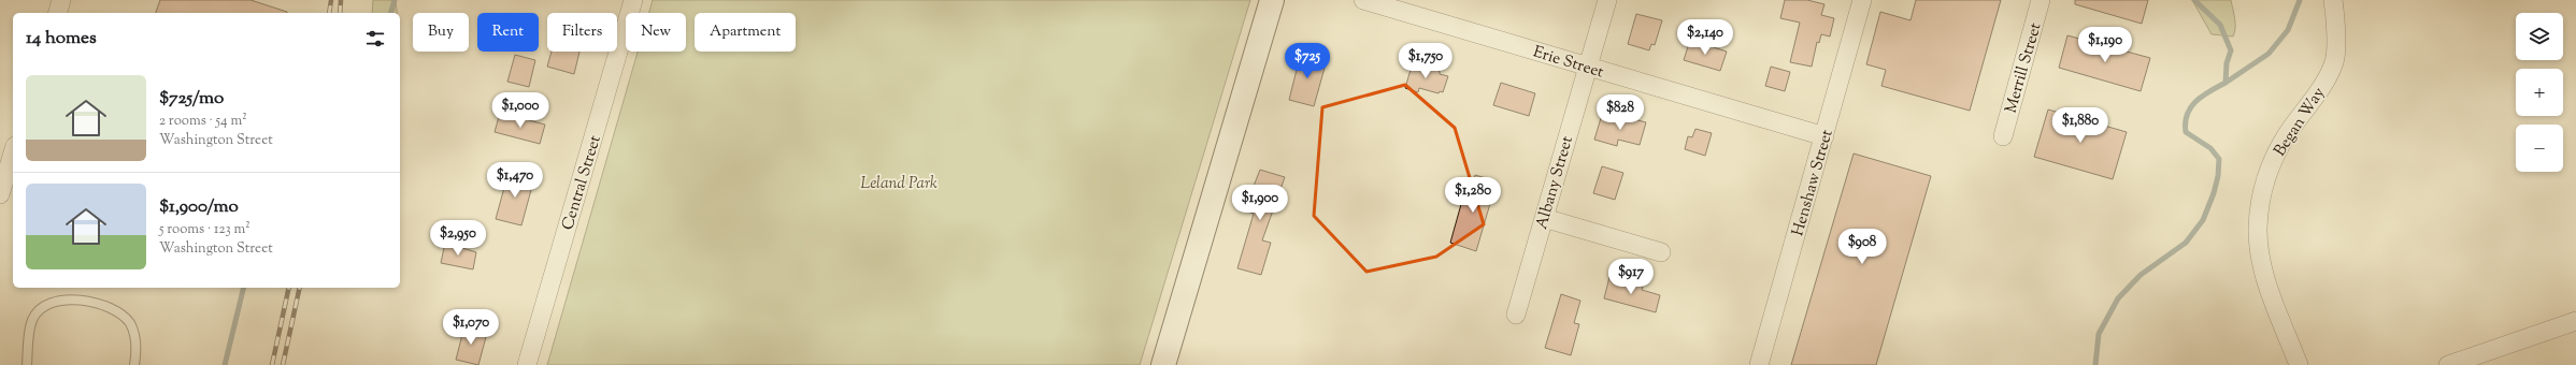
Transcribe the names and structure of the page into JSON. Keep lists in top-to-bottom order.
{
  "streets": {
    "street": [
      "Erie Street",
      "Merrill Street",
      "Began Way",
      "Central Street",
      "Albany Street",
      "Henshaw Street"
    ]
  },
  "crossings": [
    ["Erie Street", "Albany Street"],
    ["Erie Street", "Henshaw Street"]
  ],
  "parks": ["Leland Park"],
  "page": {
    "map_buttons": ["+", "−"],
    "chip": [
      "Buy",
      "Rent",
      "Filters",
      "New",
      "Apartment"
    ],
    "heading": "14 homes",
    "price": [
      "$2,140",
      "$1,190",
      "$725",
      "$1,750",
      "$1,000",
      "$828",
      "$1,880",
      "$1,470",
      "$1,280",
      "$1,900",
      "$2,950",
      "$908",
      "$917",
      "$1,070"
    ],
    "list": [
      {
        "name": "$725/mo",
        "note": "2 rooms · 54 m² · Washington Street"
      },
      {
        "name": "$1,900/mo",
        "note": "5 rooms · 123 m² · Washington Street"
      }
    ]
  }
}
